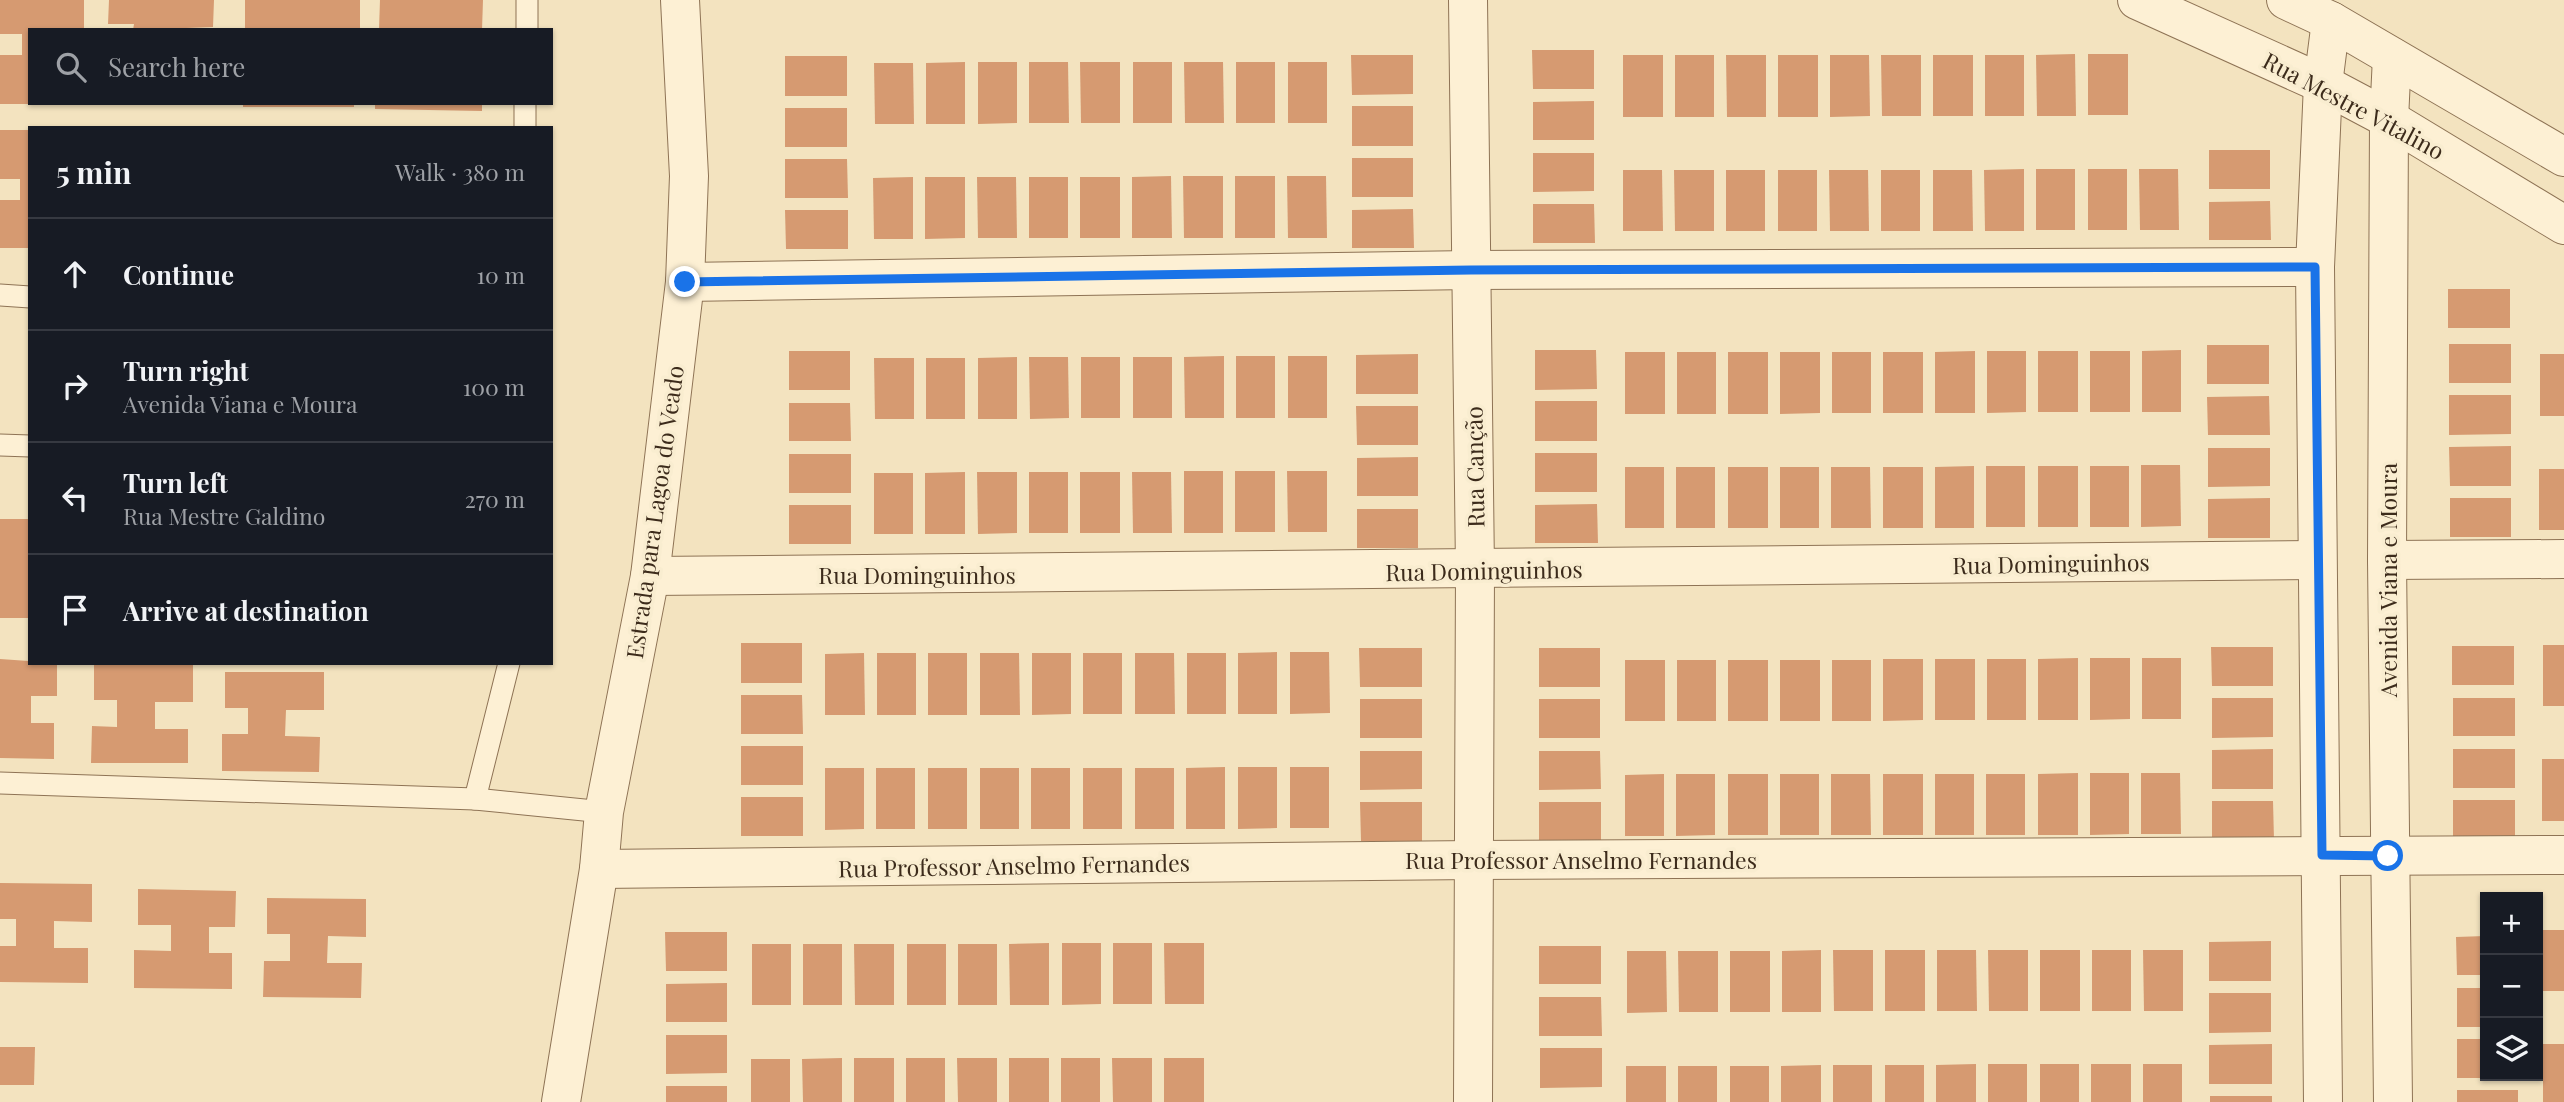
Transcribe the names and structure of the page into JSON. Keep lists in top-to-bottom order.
{
  "streets": {
    "street": [
      "Rua Mestre Vitalino",
      "Rua Canção",
      "Estrada para Lagoa do Veado",
      "Rua Dominguinhos",
      "Avenida Viana e Moura",
      "Rua Professor Anselmo Fernandes"
    ]
  },
  "crossings": [
    ["Rua Mestre Vitalino", "Avenida Viana e Moura"],
    ["Rua Canção", "Rua Dominguinhos"],
    ["Rua Canção", "Rua Professor Anselmo Fernandes"],
    ["Estrada para Lagoa do Veado", "Rua Dominguinhos"],
    ["Estrada para Lagoa do Veado", "Rua Professor Anselmo Fernandes"],
    ["Avenida Viana e Moura", "Rua Professor Anselmo Fernandes"]
  ],
  "page": {
    "search": "Search here",
    "heading": ["5 min", "Walk · 380 m"],
    "list": [
      ["Continue", "10 m"],
      ["Turn right", "Avenida Viana e Moura", "100 m"],
      ["Turn left", "Rua Mestre Galdino", "270 m"],
      "Arrive at destination"
    ],
    "map_buttons": ["+", "−"]
  }
}
